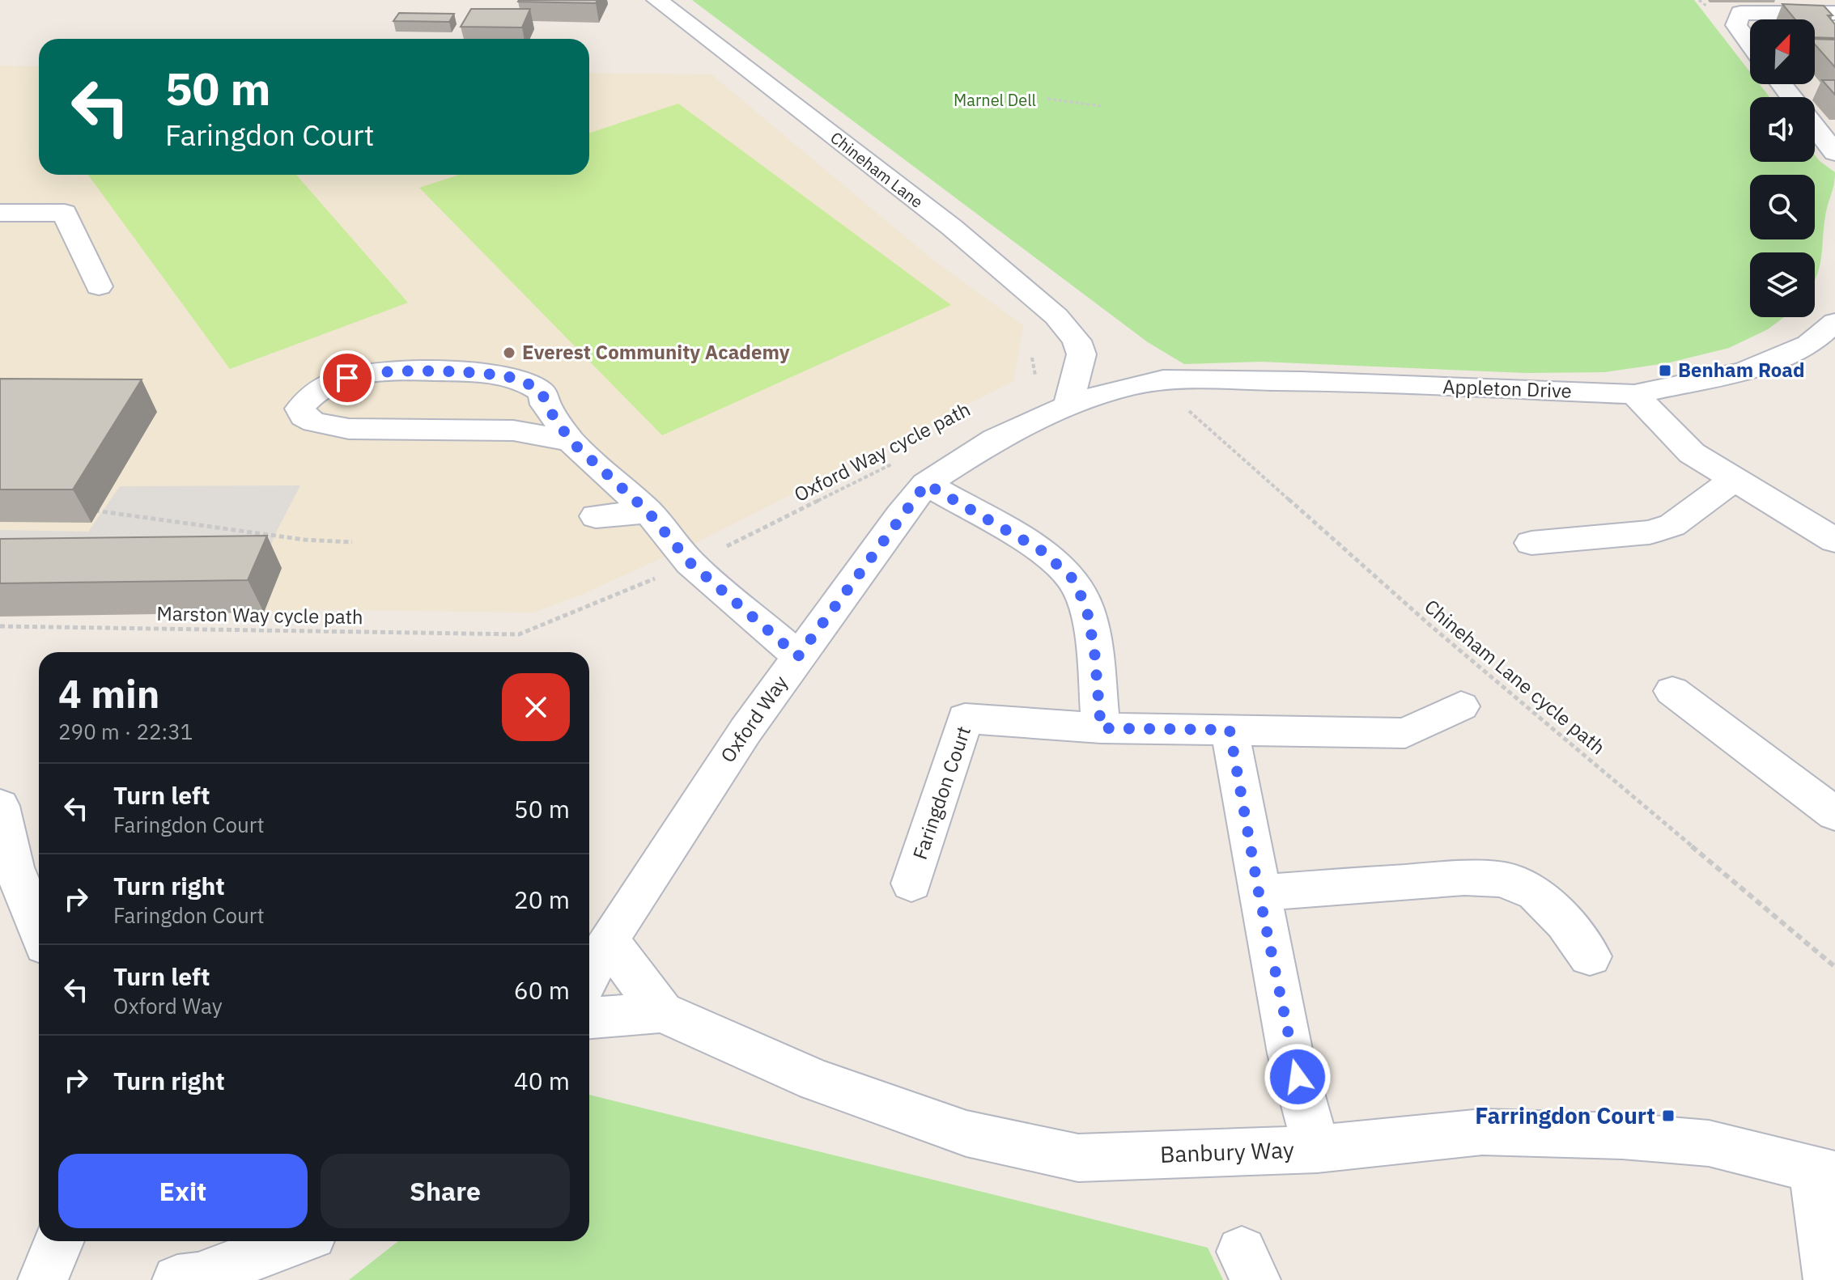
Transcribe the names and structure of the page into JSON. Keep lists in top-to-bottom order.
{
  "streets": {
    "street": [
      "Chineham Lane",
      "Appleton Drive",
      "Oxford Way",
      "Faringdon Court",
      "Banbury Way"
    ],
    "path": ["Oxford Way cycle path", "Marston Way cycle path", "Chineham Lane cycle path"]
  },
  "crossings": [
    ["Chineham Lane", "Oxford Way"],
    ["Appleton Drive", "Oxford Way"]
  ],
  "parks": ["Marnel Dell"],
  "places": {
    "other": ["Everest Community Academy"],
    "transit": ["Benham Road", "Farringdon Court"]
  },
  "north": "top right",
  "page": {
    "turn": ["50 m", "Faringdon Court"],
    "heading": ["4 min", "290 m · 22:31"],
    "list": [
      {
        "name": "Turn left",
        "note": "Faringdon Court",
        "value": "50 m"
      },
      {
        "name": "Turn right",
        "note": "Faringdon Court",
        "value": "20 m"
      },
      {
        "name": "Turn left",
        "note": "Oxford Way",
        "value": "60 m"
      },
      {
        "name": "Turn right",
        "value": "40 m"
      }
    ],
    "buttons": ["Exit", "Share"]
  }
}
